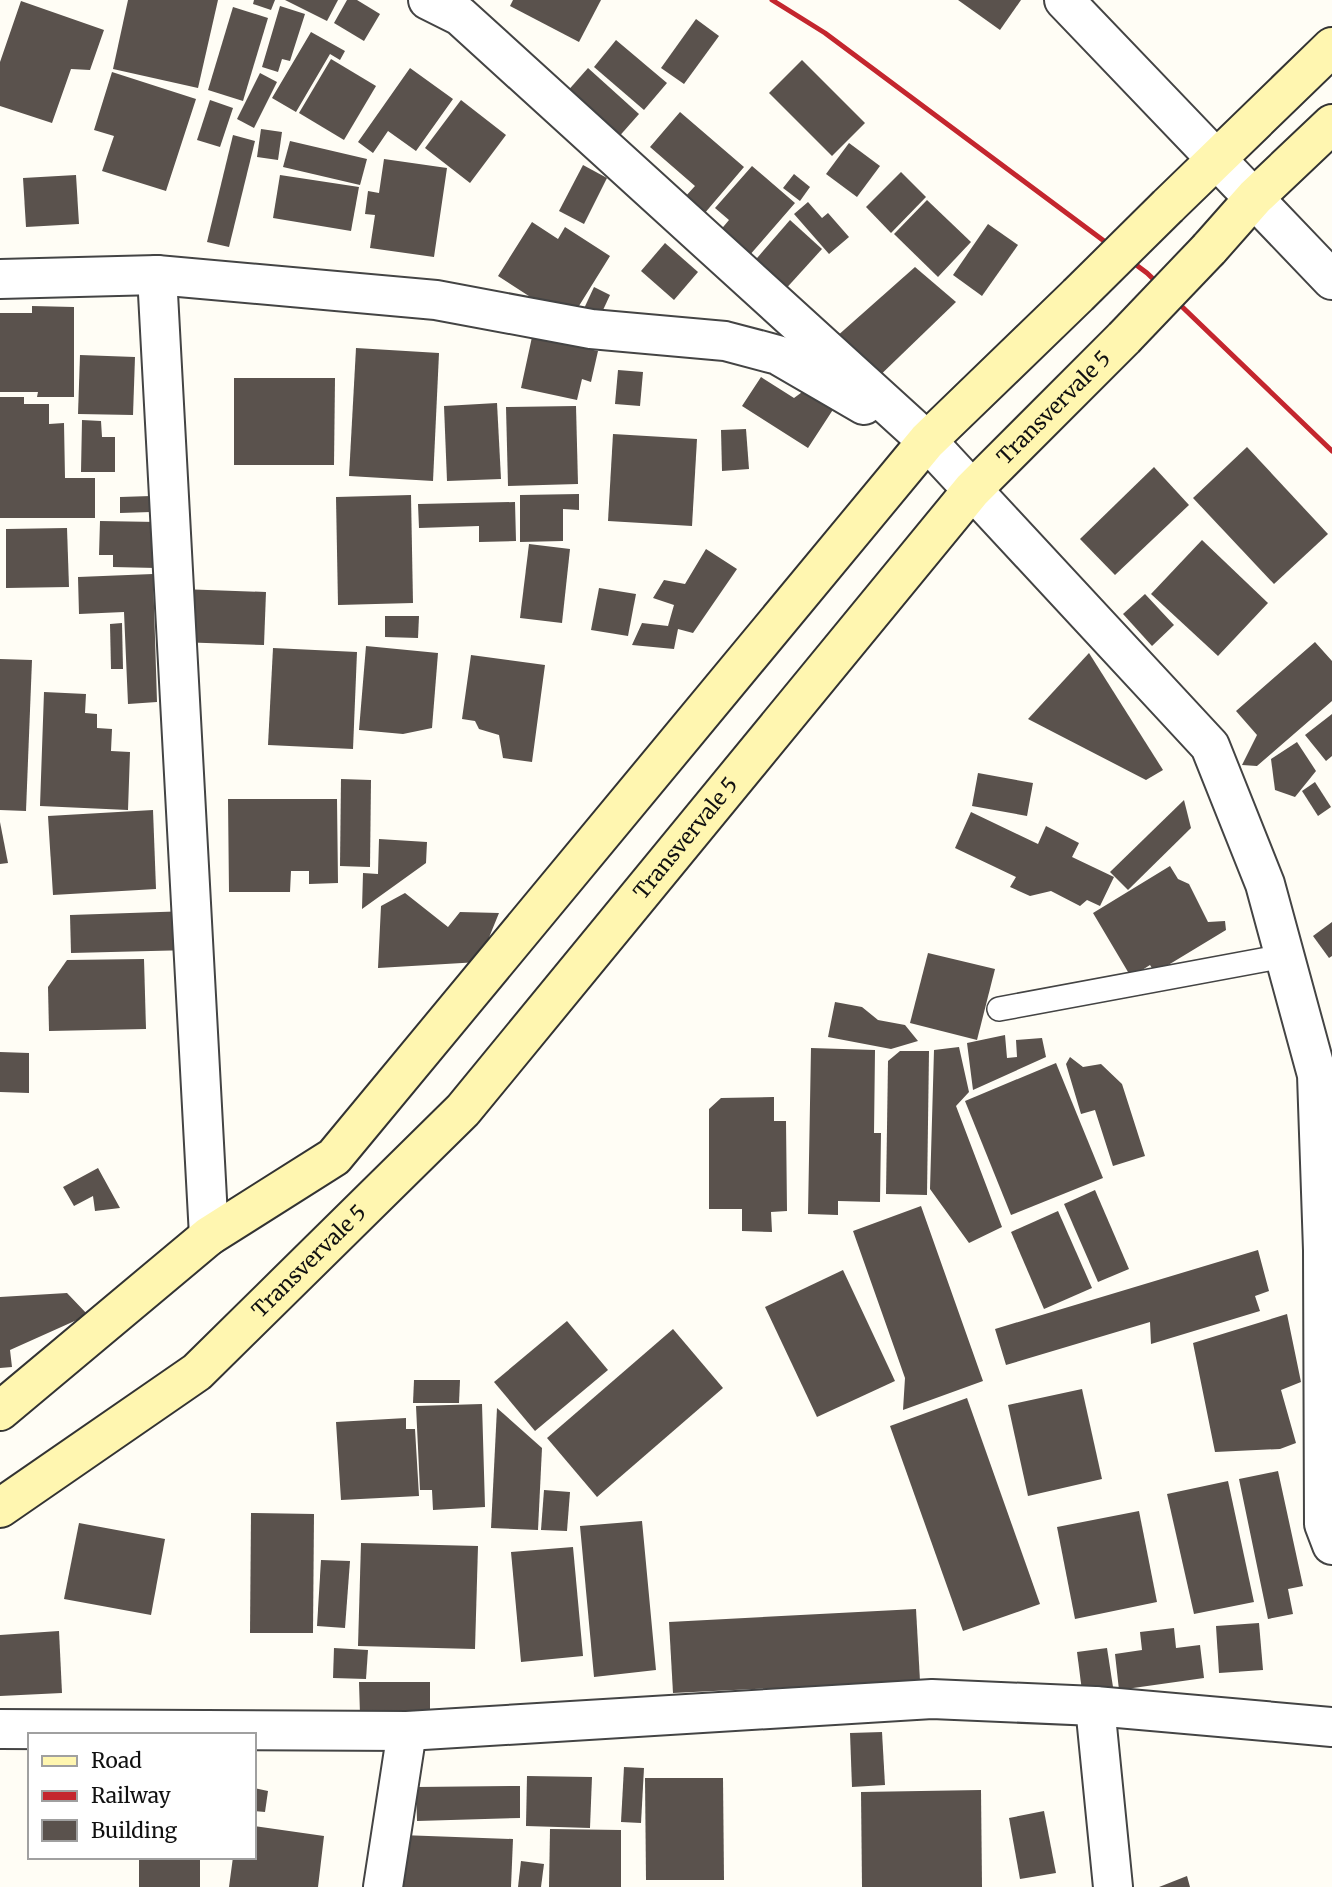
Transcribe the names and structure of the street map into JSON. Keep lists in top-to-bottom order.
{
  "streets": {
    "main road": ["Transvervale 5"]
  },
  "legend": ["Road", "Railway", "Building"]
}
